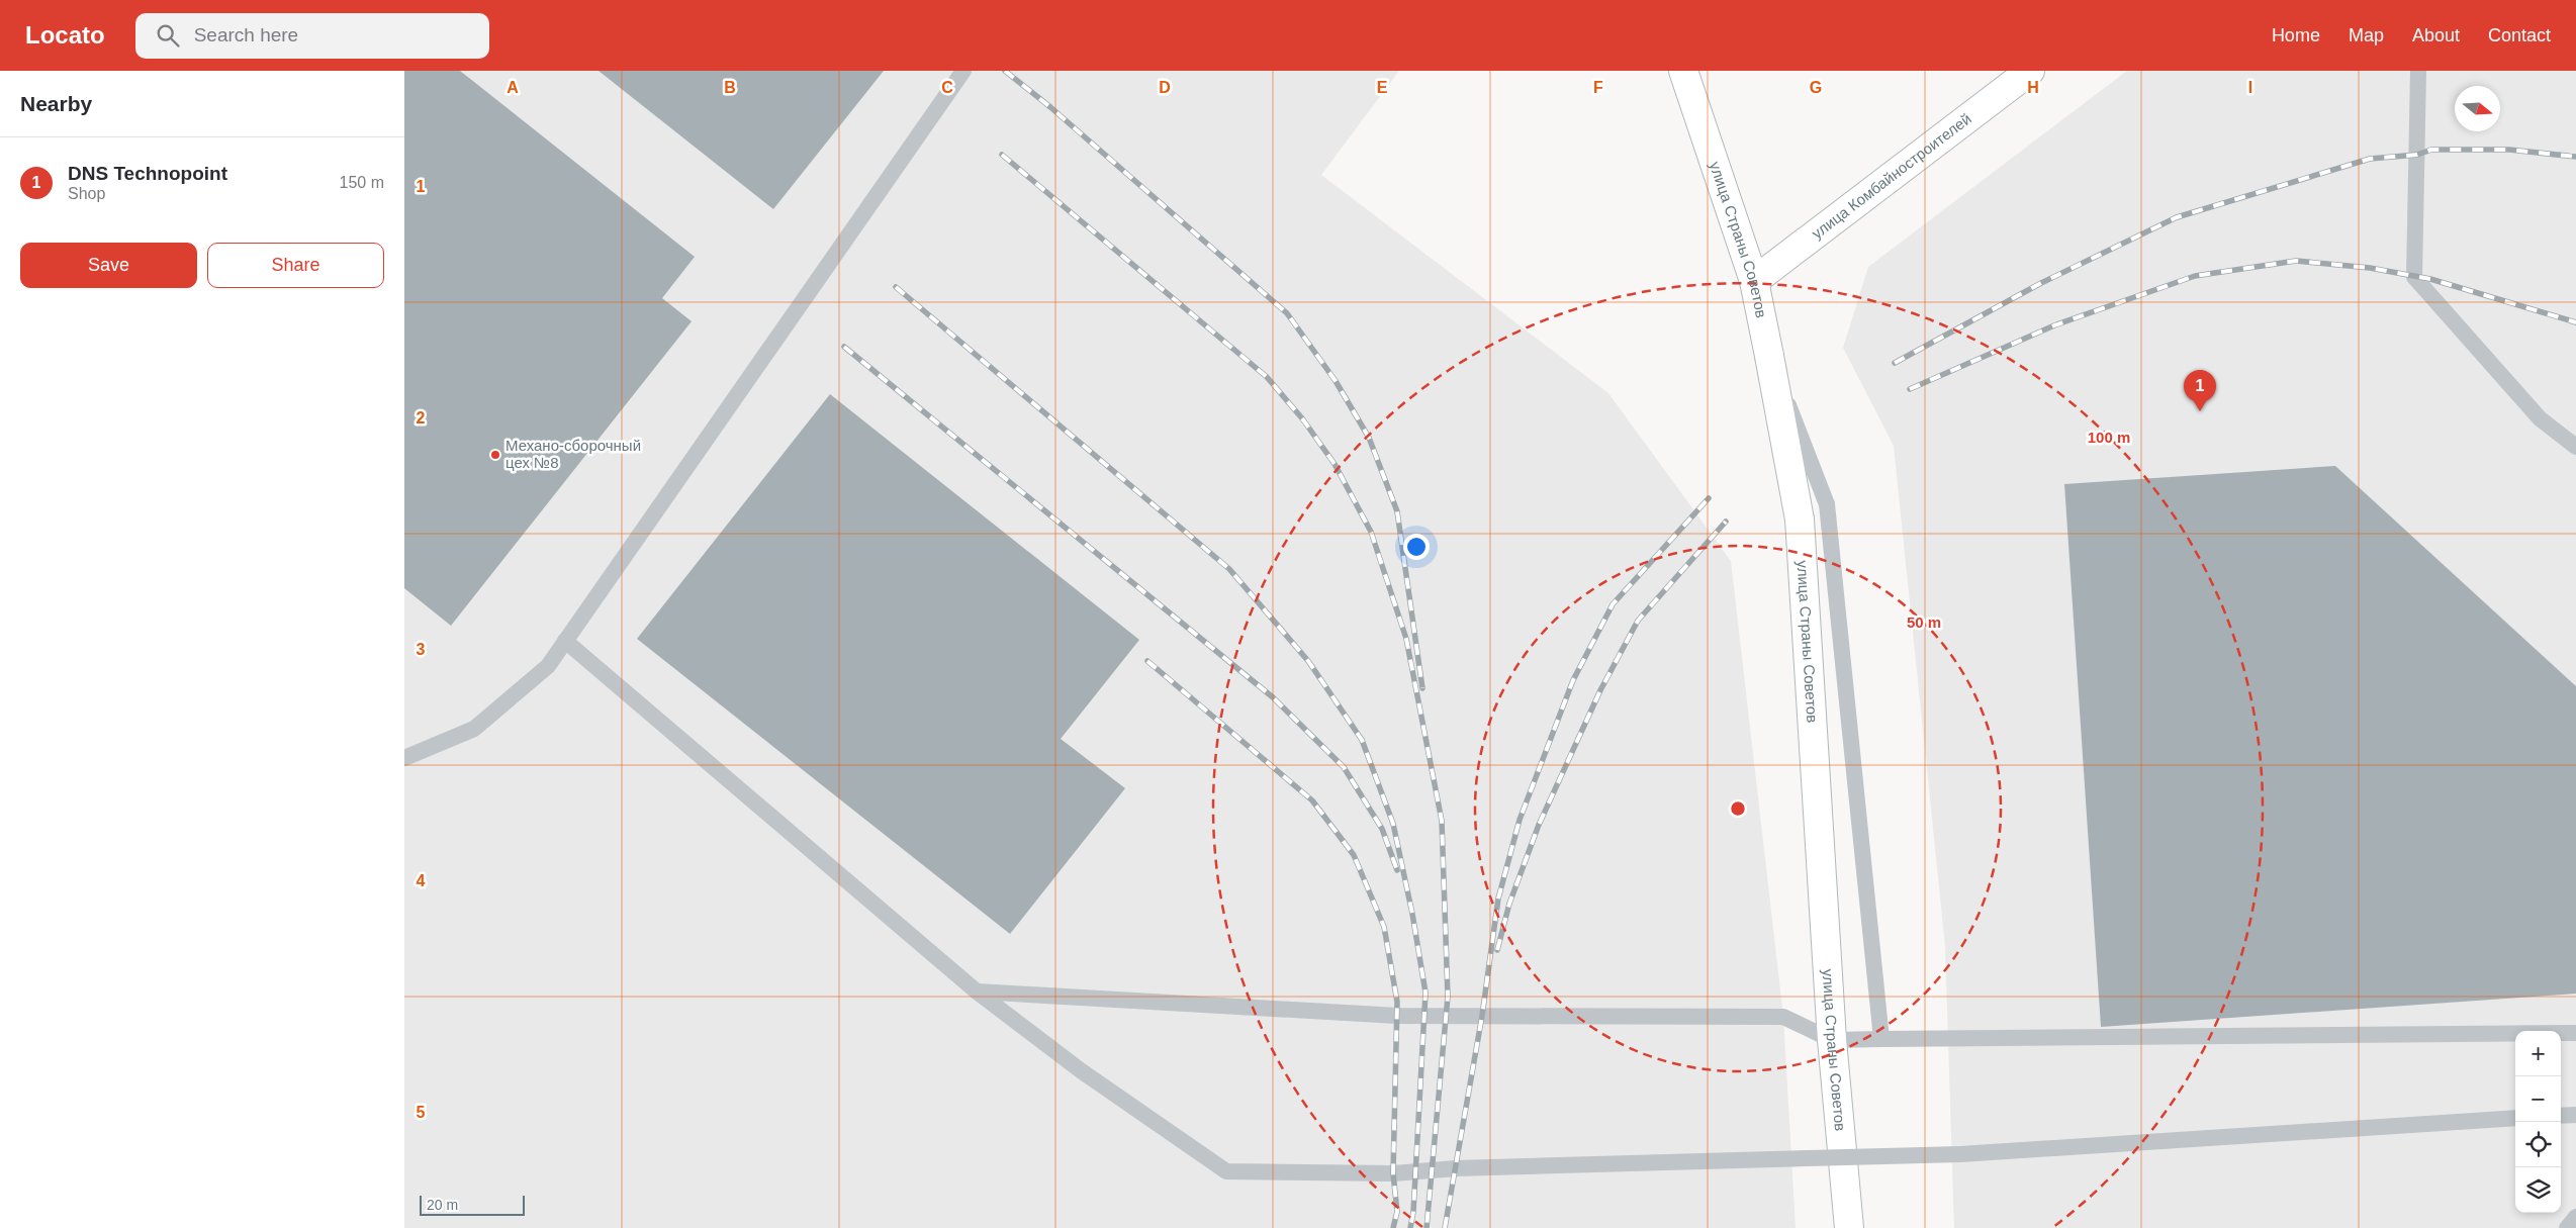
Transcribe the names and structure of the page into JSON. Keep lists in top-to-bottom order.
{
  "streets": {
    "main road": ["улица Комбайностроителей", "улица Страны Советов"]
  },
  "crossings": [
    ["улица Комбайностроителей", "улица Страны Советов"]
  ],
  "places": ["Механо-сборочный цех №8"],
  "scale_bar": "20 m",
  "north": "right",
  "page": {
    "header": "Locato",
    "search": "Search here",
    "nav": [
      "Home",
      "Map",
      "About",
      "Contact"
    ],
    "heading": "Nearby",
    "list": [
      {
        "mark": "1",
        "name": "DNS Technopoint",
        "note": "Shop",
        "value": "150 m"
      }
    ],
    "buttons": ["Save", "Share"],
    "pins": "1",
    "map_buttons": ["+", "−"],
    "scale": "20 m"
  },
  "grid": {
    "columns": [
      "A",
      "B",
      "C",
      "D",
      "E",
      "F",
      "G",
      "H",
      "I"
    ],
    "rows": [
      "1",
      "2",
      "3",
      "4",
      "5"
    ]
  },
  "rings": ["100 m", "50 m"]
}
